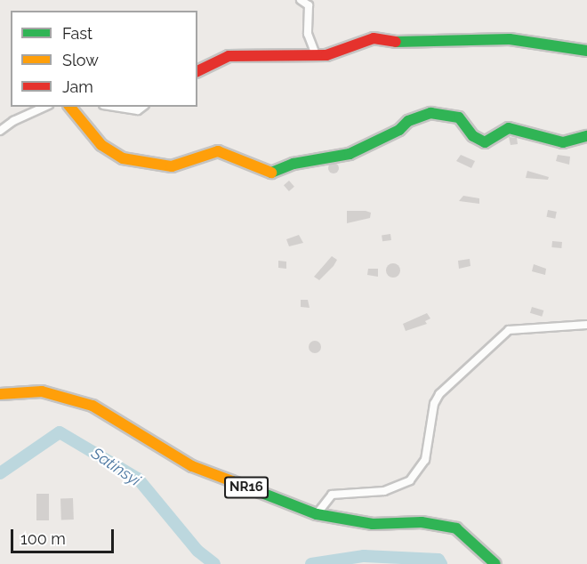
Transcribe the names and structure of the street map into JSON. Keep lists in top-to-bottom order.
{
  "streets": {
    "street": ["NR16"]
  },
  "water": ["Satinsyi"],
  "legend": ["Fast", "Slow", "Jam"],
  "scale_bar": "100 m"
}
